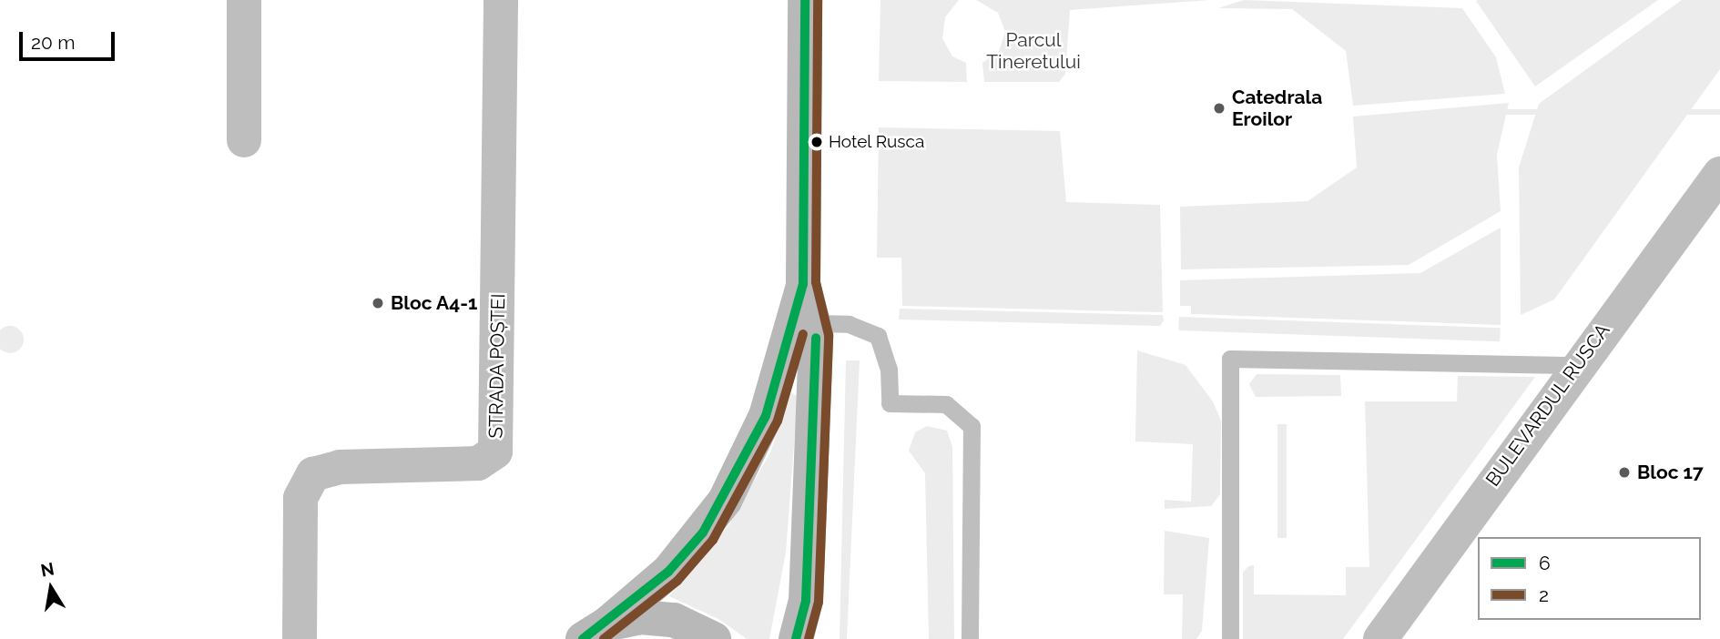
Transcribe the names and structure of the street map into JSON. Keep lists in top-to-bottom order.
{
  "streets": {
    "street": ["STRADA POȘTEI", "BULEVARDUL RUSCA"]
  },
  "parks": ["Parcul Tineretului"],
  "places": [
    "Catedrala Eroilor",
    "Hotel Rusca",
    "Bloc A4-1",
    "Bloc 17"
  ],
  "lines": ["transit line 6", "transit line 2"],
  "legend": ["6", "2"],
  "scale_bar": "20 m",
  "north": "top"
}
